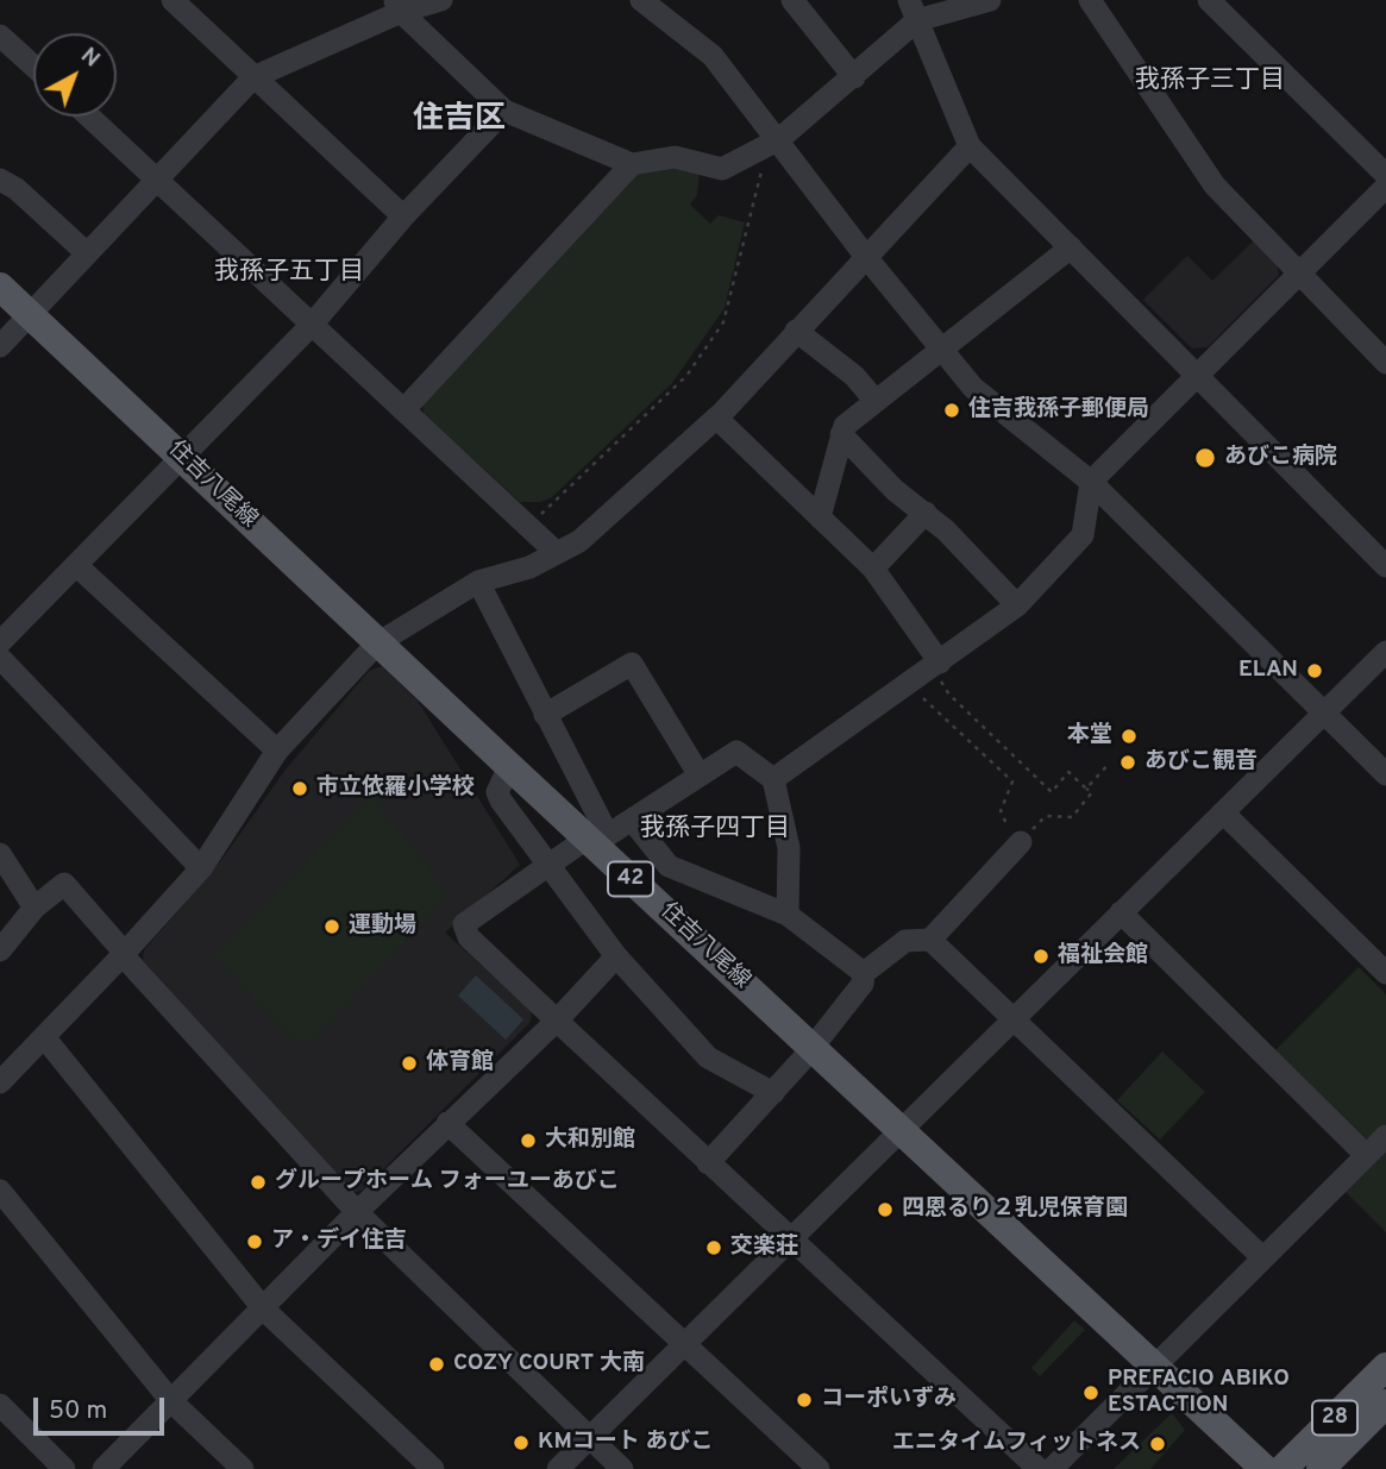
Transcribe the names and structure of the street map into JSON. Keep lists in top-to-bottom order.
{
  "streets": {
    "main road": ["住吉八尾線", "42", "28"]
  },
  "districts": [
    "我孫子三丁目",
    "住吉区",
    "我孫子五丁目",
    "我孫子四丁目"
  ],
  "places": [
    "住吉我孫子郵便局",
    "あびこ病院",
    "ELAN",
    "本堂",
    "あびこ観音",
    "市立依羅小学校",
    "運動場",
    "福祉会館",
    "体育館",
    "大和別館",
    "グループホーム フォーユーあびこ",
    "四恩るり２乳児保育園",
    "ア・デイ住吉",
    "交楽荘",
    "COZY COURT 大南",
    "PREFACIO ABIKO ESTACTION",
    "コーポいずみ",
    "KMコート あびこ",
    "エニタイムフィットネス"
  ],
  "scale_bar": "50 m",
  "north": "top right"
}
